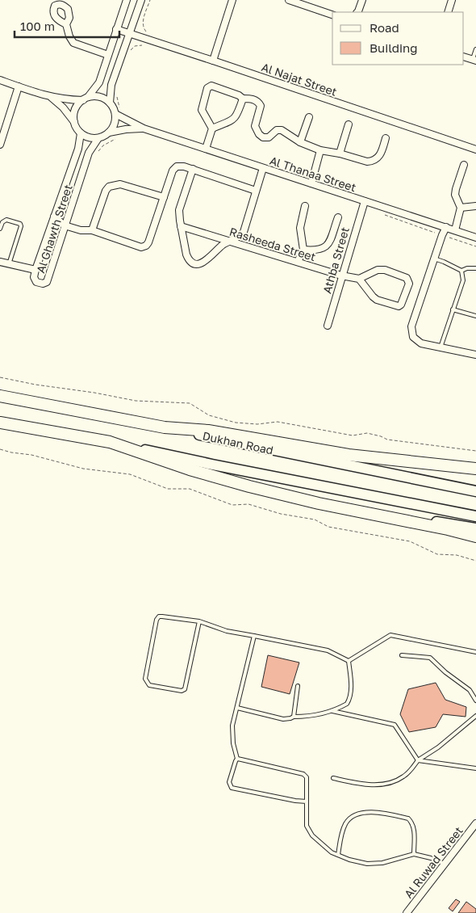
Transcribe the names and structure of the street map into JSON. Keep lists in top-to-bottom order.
{
  "streets": {
    "highway": ["Dukhan Road"],
    "street": [
      "Al Najat Street",
      "Al Thanaa Street",
      "Al Ghawth Street",
      "Rasheeda Street",
      "Athba Street",
      "Al Ruwad Street"
    ]
  },
  "crossings": [
    ["Al Thanaa Street", "Al Ghawth Street"],
    ["Al Thanaa Street", "Athba Street"],
    ["Rasheeda Street", "Athba Street"]
  ],
  "legend": ["Road", "Building"],
  "scale_bar": "100 m"
}
